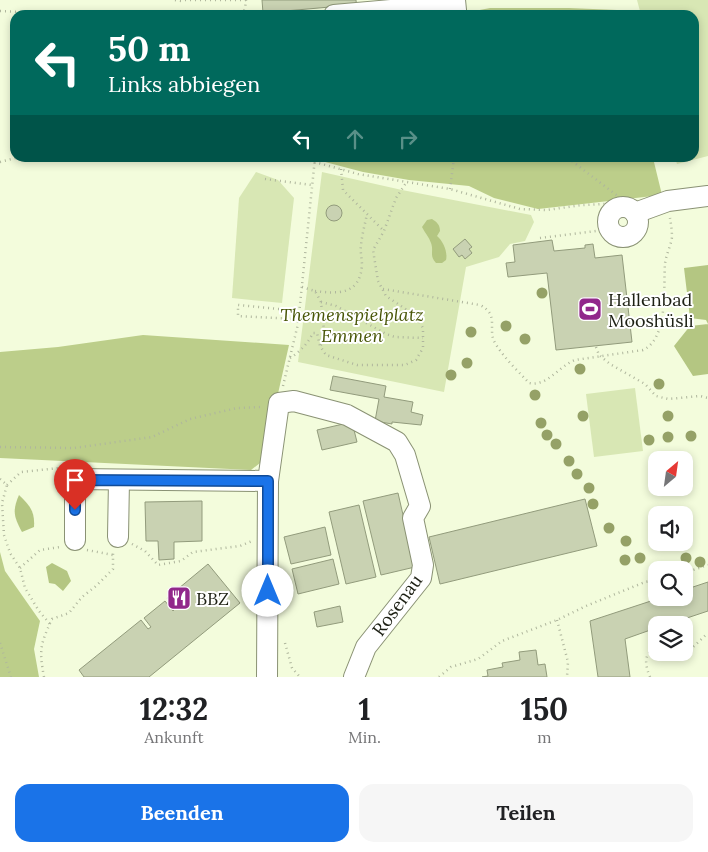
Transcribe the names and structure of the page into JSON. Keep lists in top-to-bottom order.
{
  "streets": {
    "street": ["Rosenau"]
  },
  "parks": ["Themenspielplatz Emmen"],
  "places": {
    "sports": ["Hallenbad Mooshüsli"],
    "restaurant": ["BBZ"]
  },
  "north": "top right",
  "page": {
    "turn": ["50 m", "Links abbiegen"],
    "eta": [
      "12:32",
      "Ankunft",
      "1",
      "Min.",
      "150",
      "m"
    ],
    "buttons": ["Beenden", "Teilen"]
  }
}
